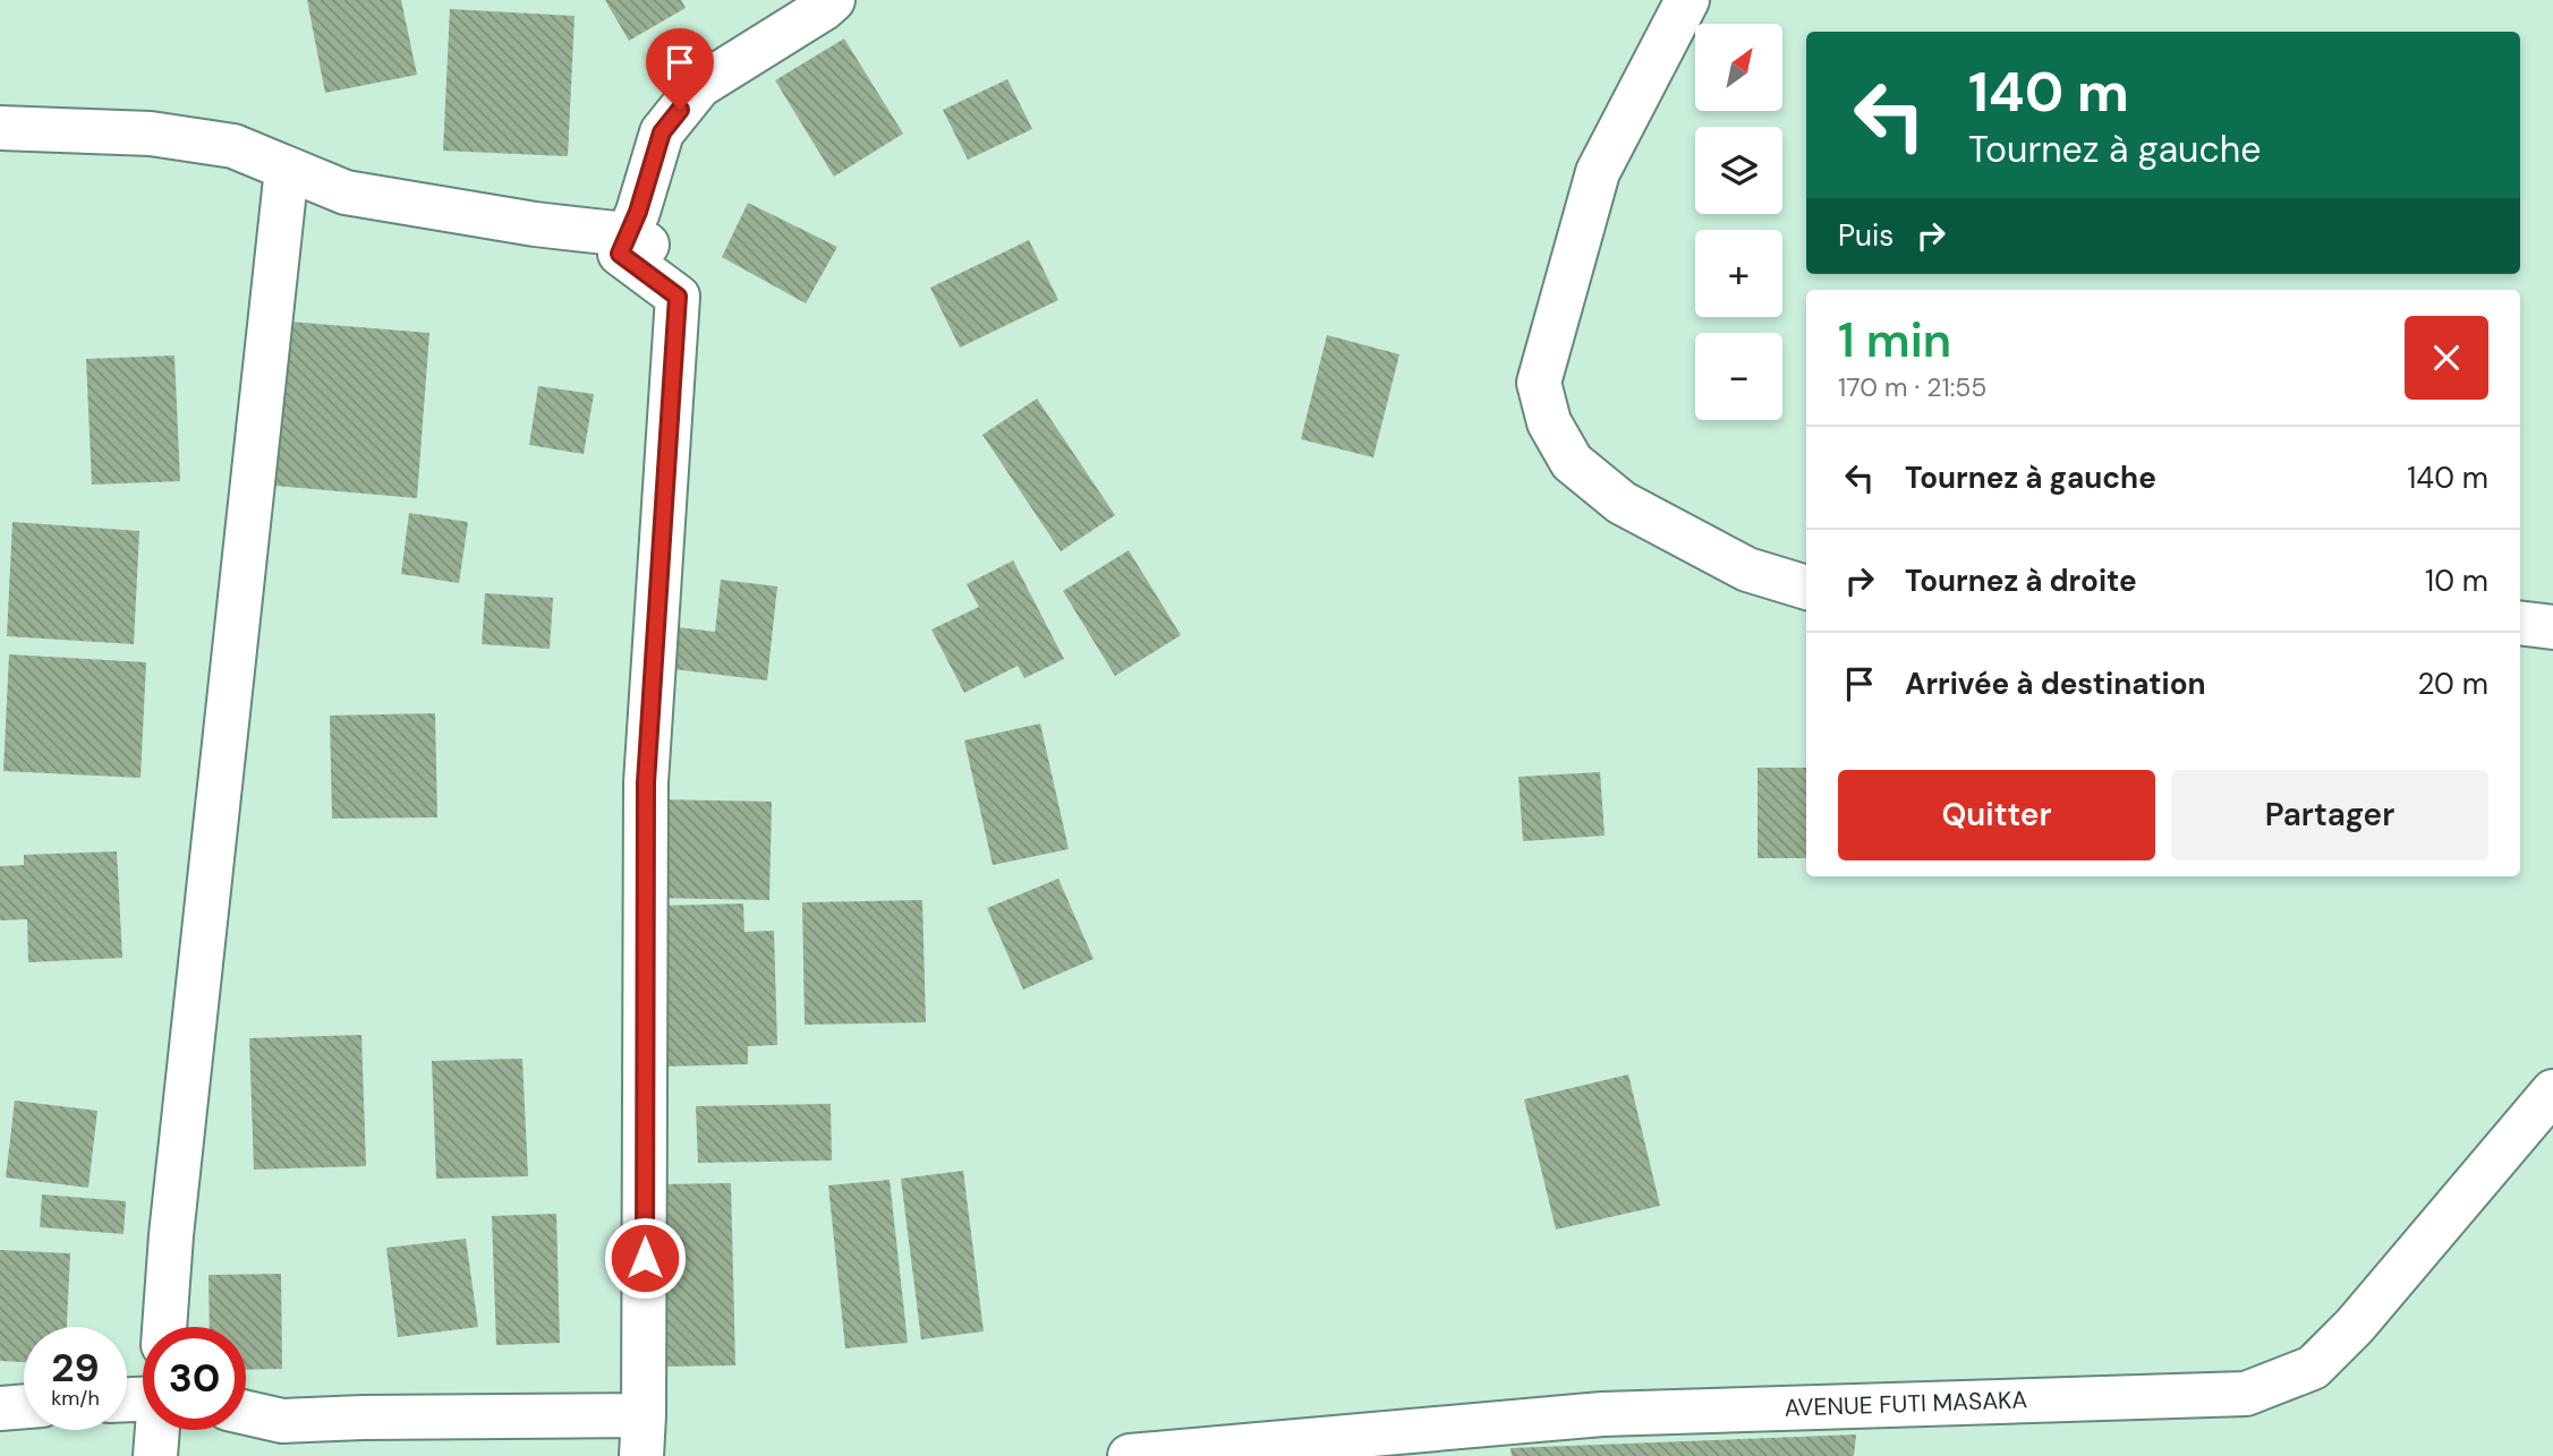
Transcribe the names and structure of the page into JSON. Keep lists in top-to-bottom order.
{
  "streets": {
    "street": ["AVENUE FUTI MASAKA"]
  },
  "north": "top right",
  "page": {
    "map_buttons": ["+", "−"],
    "turn": ["140 m", "Tournez à gauche"],
    "then": "Puis",
    "heading": ["1 min", "170 m · 21:55"],
    "list": [
      {
        "name": "Tournez à gauche",
        "value": "140 m"
      },
      {
        "name": "Tournez à droite",
        "value": "10 m"
      },
      {
        "name": "Arrivée à destination",
        "value": "20 m"
      }
    ],
    "buttons": ["Quitter", "Partager"],
    "speed": "29 km/h",
    "limit": "30"
  }
}
